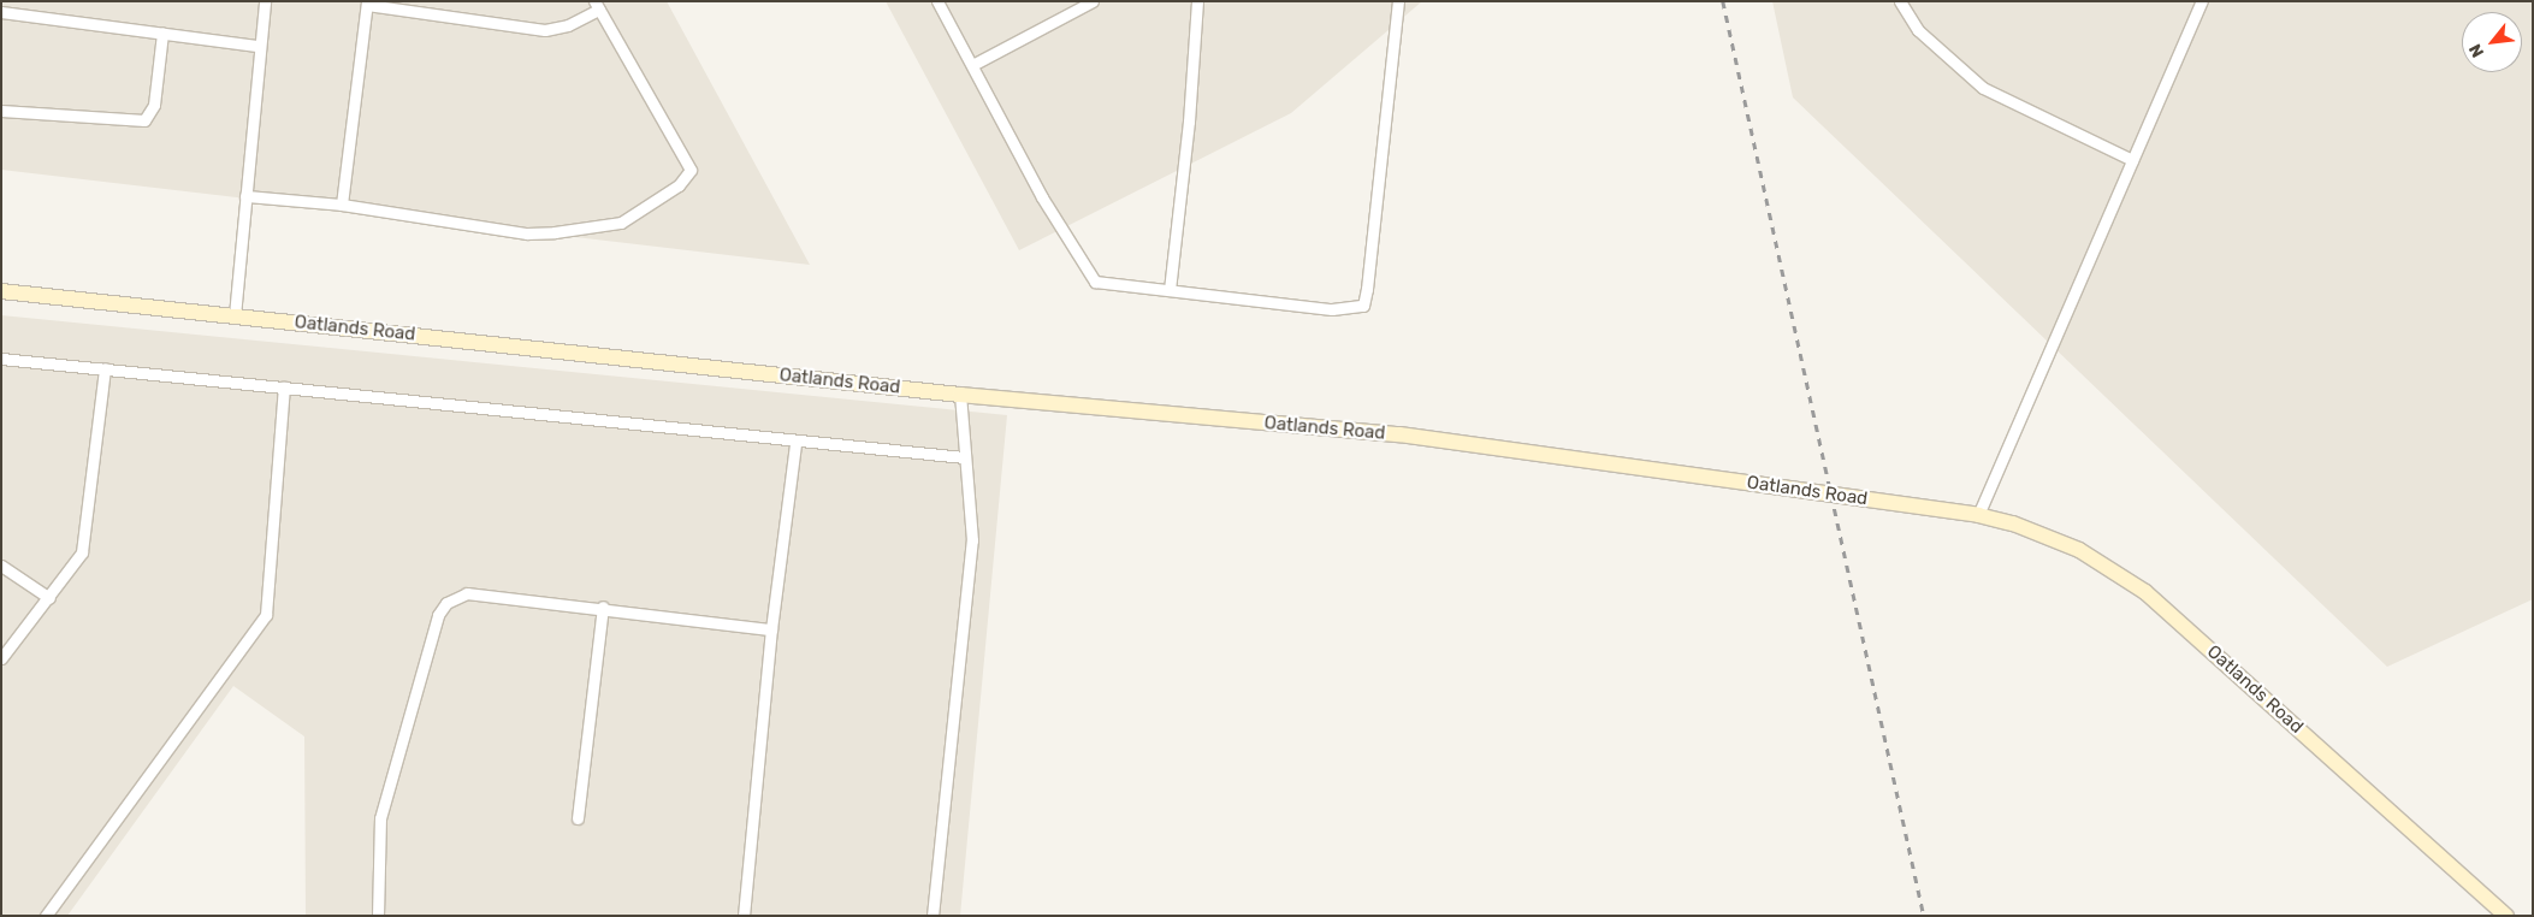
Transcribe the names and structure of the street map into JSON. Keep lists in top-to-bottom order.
{
  "streets": {
    "street": ["Oatlands Road"]
  },
  "north": "bottom left"
}
